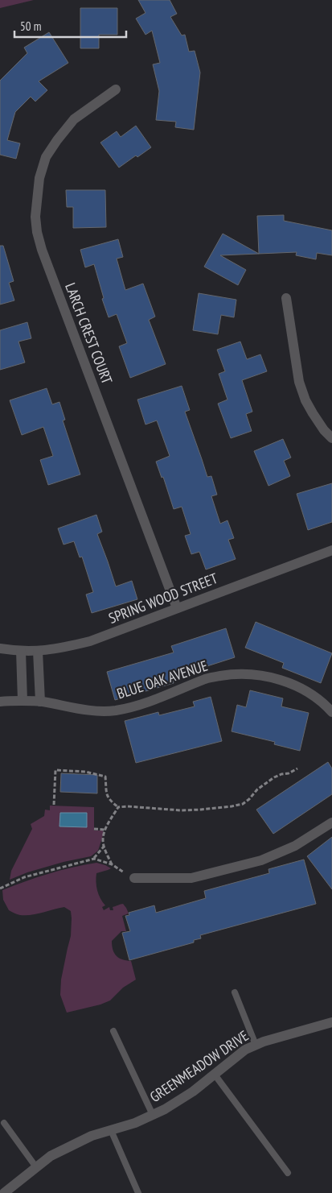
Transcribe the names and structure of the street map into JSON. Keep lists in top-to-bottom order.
{
  "streets": {
    "street": [
      "LARCH CREST COURT",
      "SPRING WOOD STREET",
      "BLUE OAK AVENUE",
      "GREENMEADOW DRIVE"
    ]
  },
  "crossings": [
    ["LARCH CREST COURT", "SPRING WOOD STREET"]
  ],
  "scale_bar": "50 m"
}
